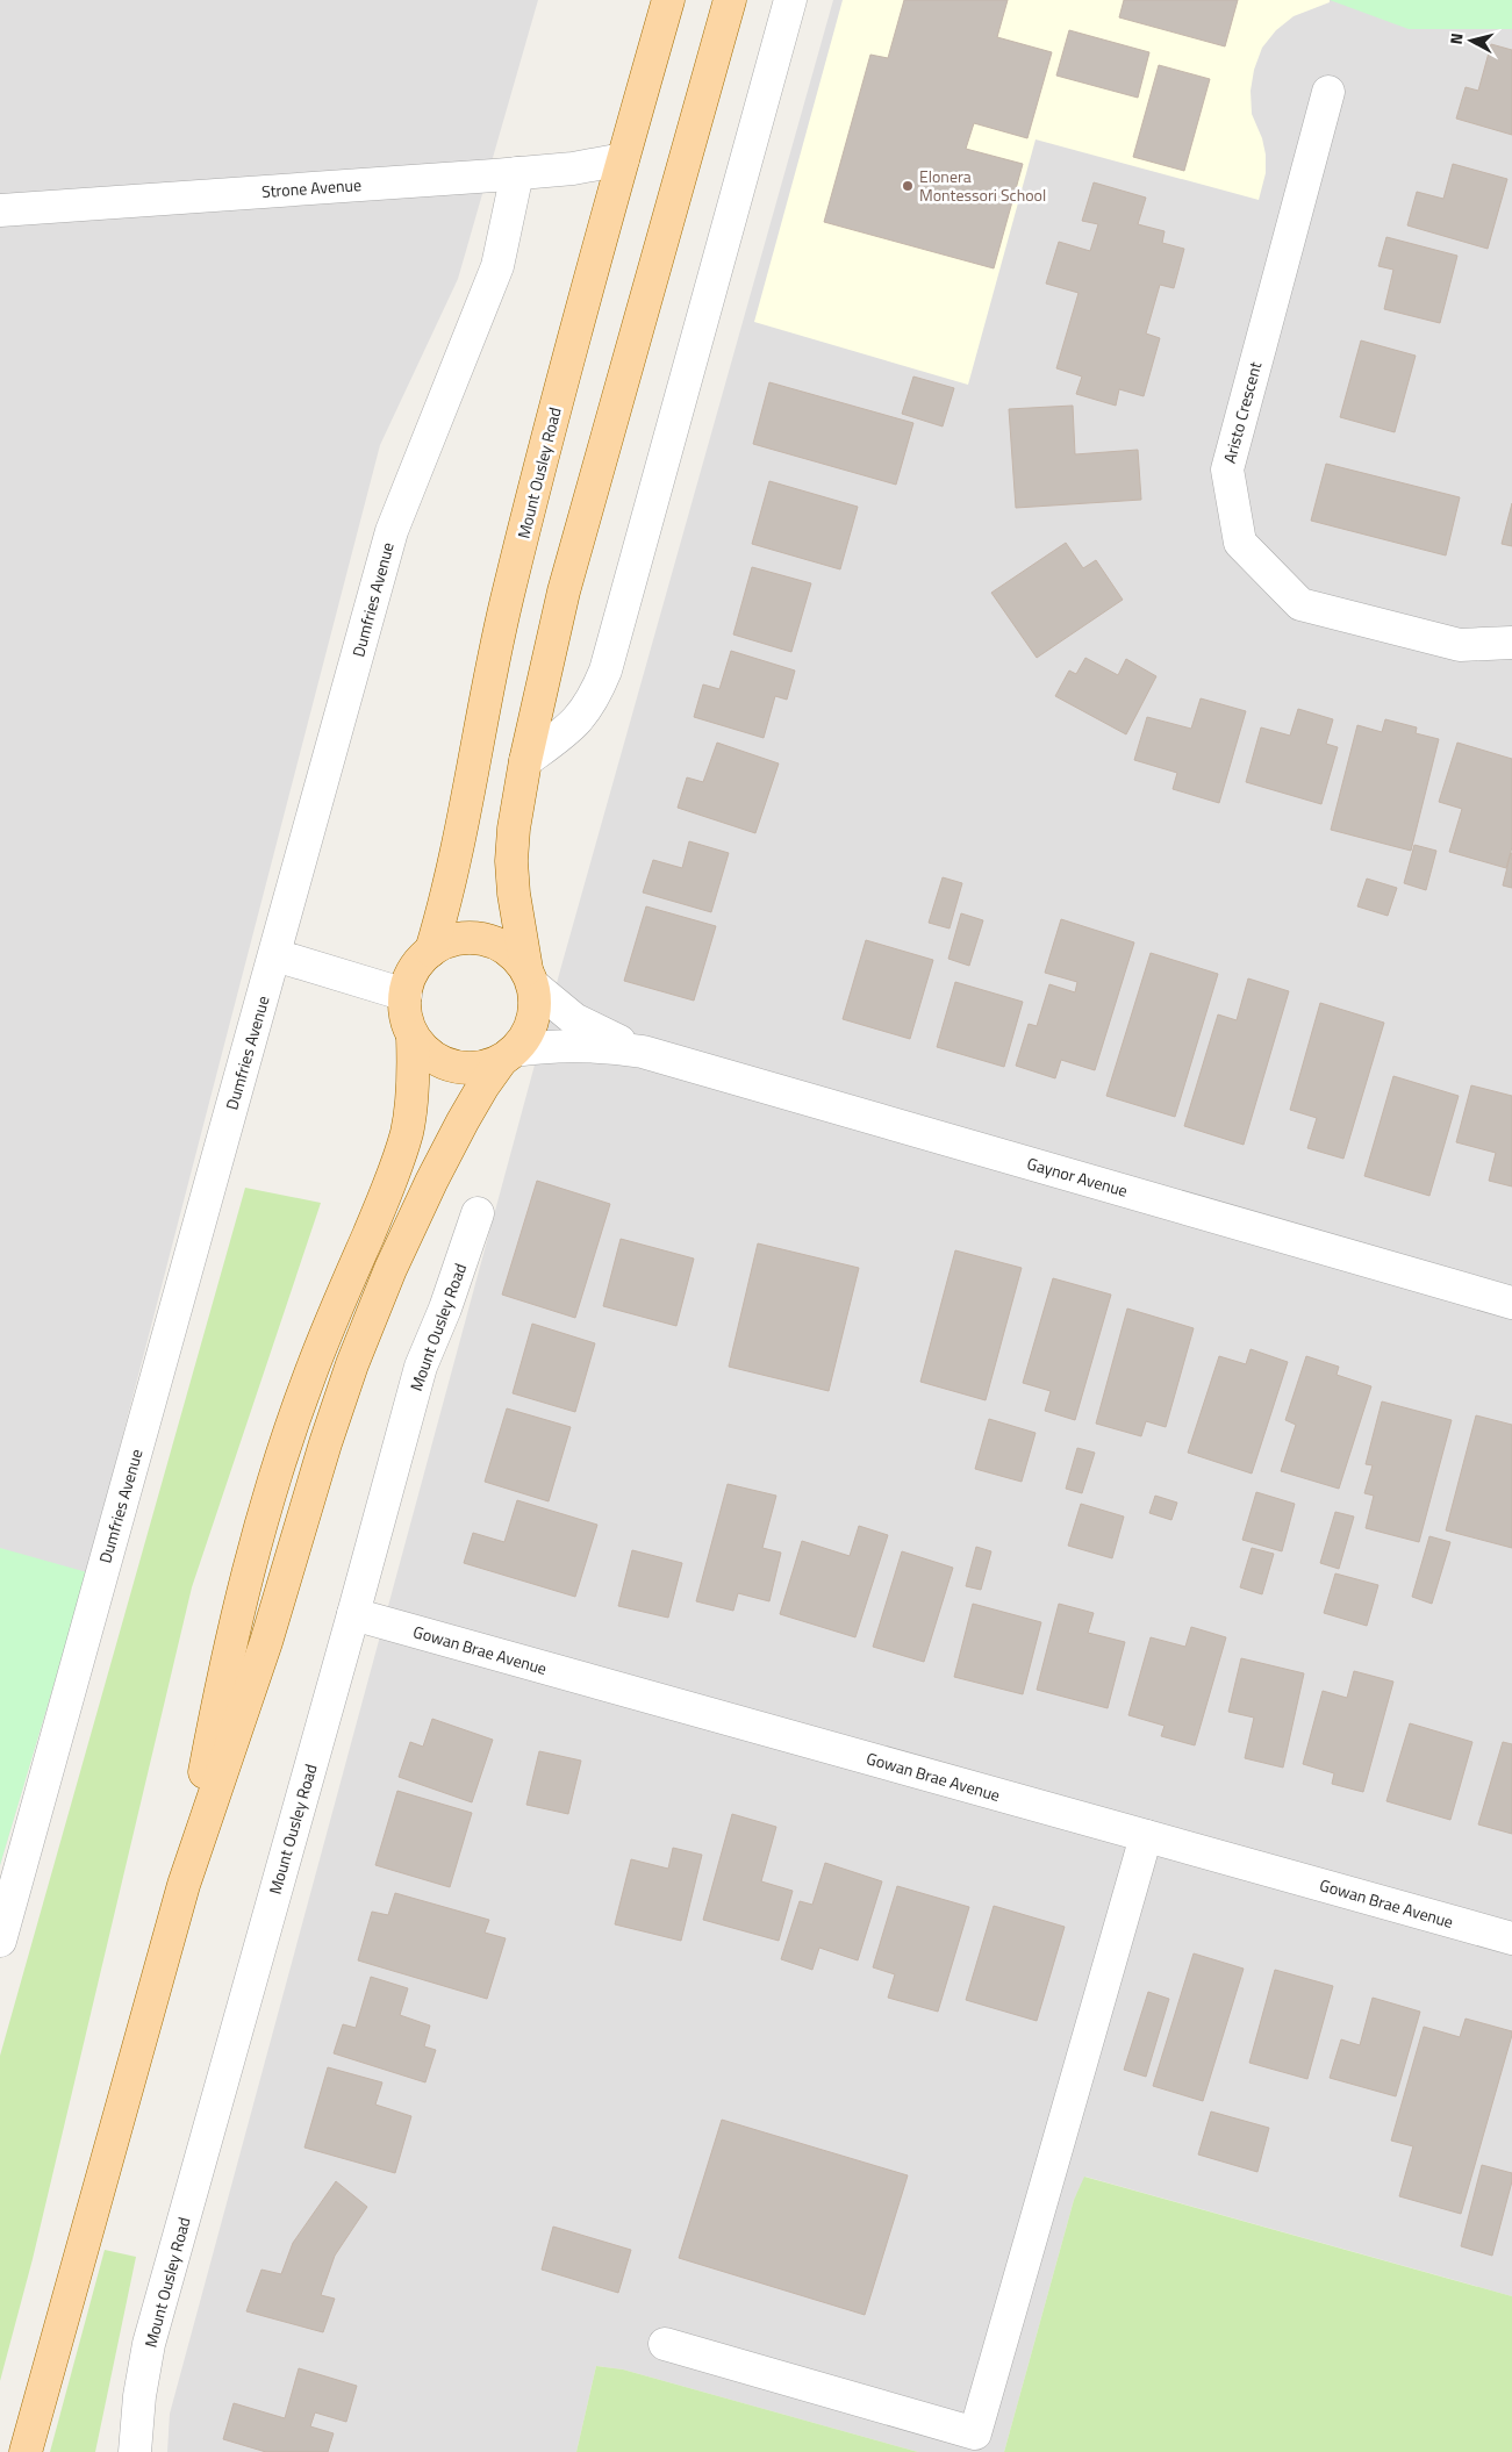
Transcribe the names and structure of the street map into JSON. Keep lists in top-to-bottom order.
{
  "streets": {
    "main road": ["Mount Ousley Road"],
    "street": [
      "Strone Avenue",
      "Aristo Crescent",
      "Dumfries Avenue",
      "Gaynor Avenue",
      "Gowan Brae Avenue"
    ]
  },
  "crossings": [
    ["Strone Avenue", "Mount Ousley Road"],
    ["Strone Avenue", "Dumfries Avenue"],
    ["Mount Ousley Road", "Gaynor Avenue"],
    ["Mount Ousley Road", "Gowan Brae Avenue"]
  ],
  "places": ["Elonera Montessori School"],
  "north": "left"
}
